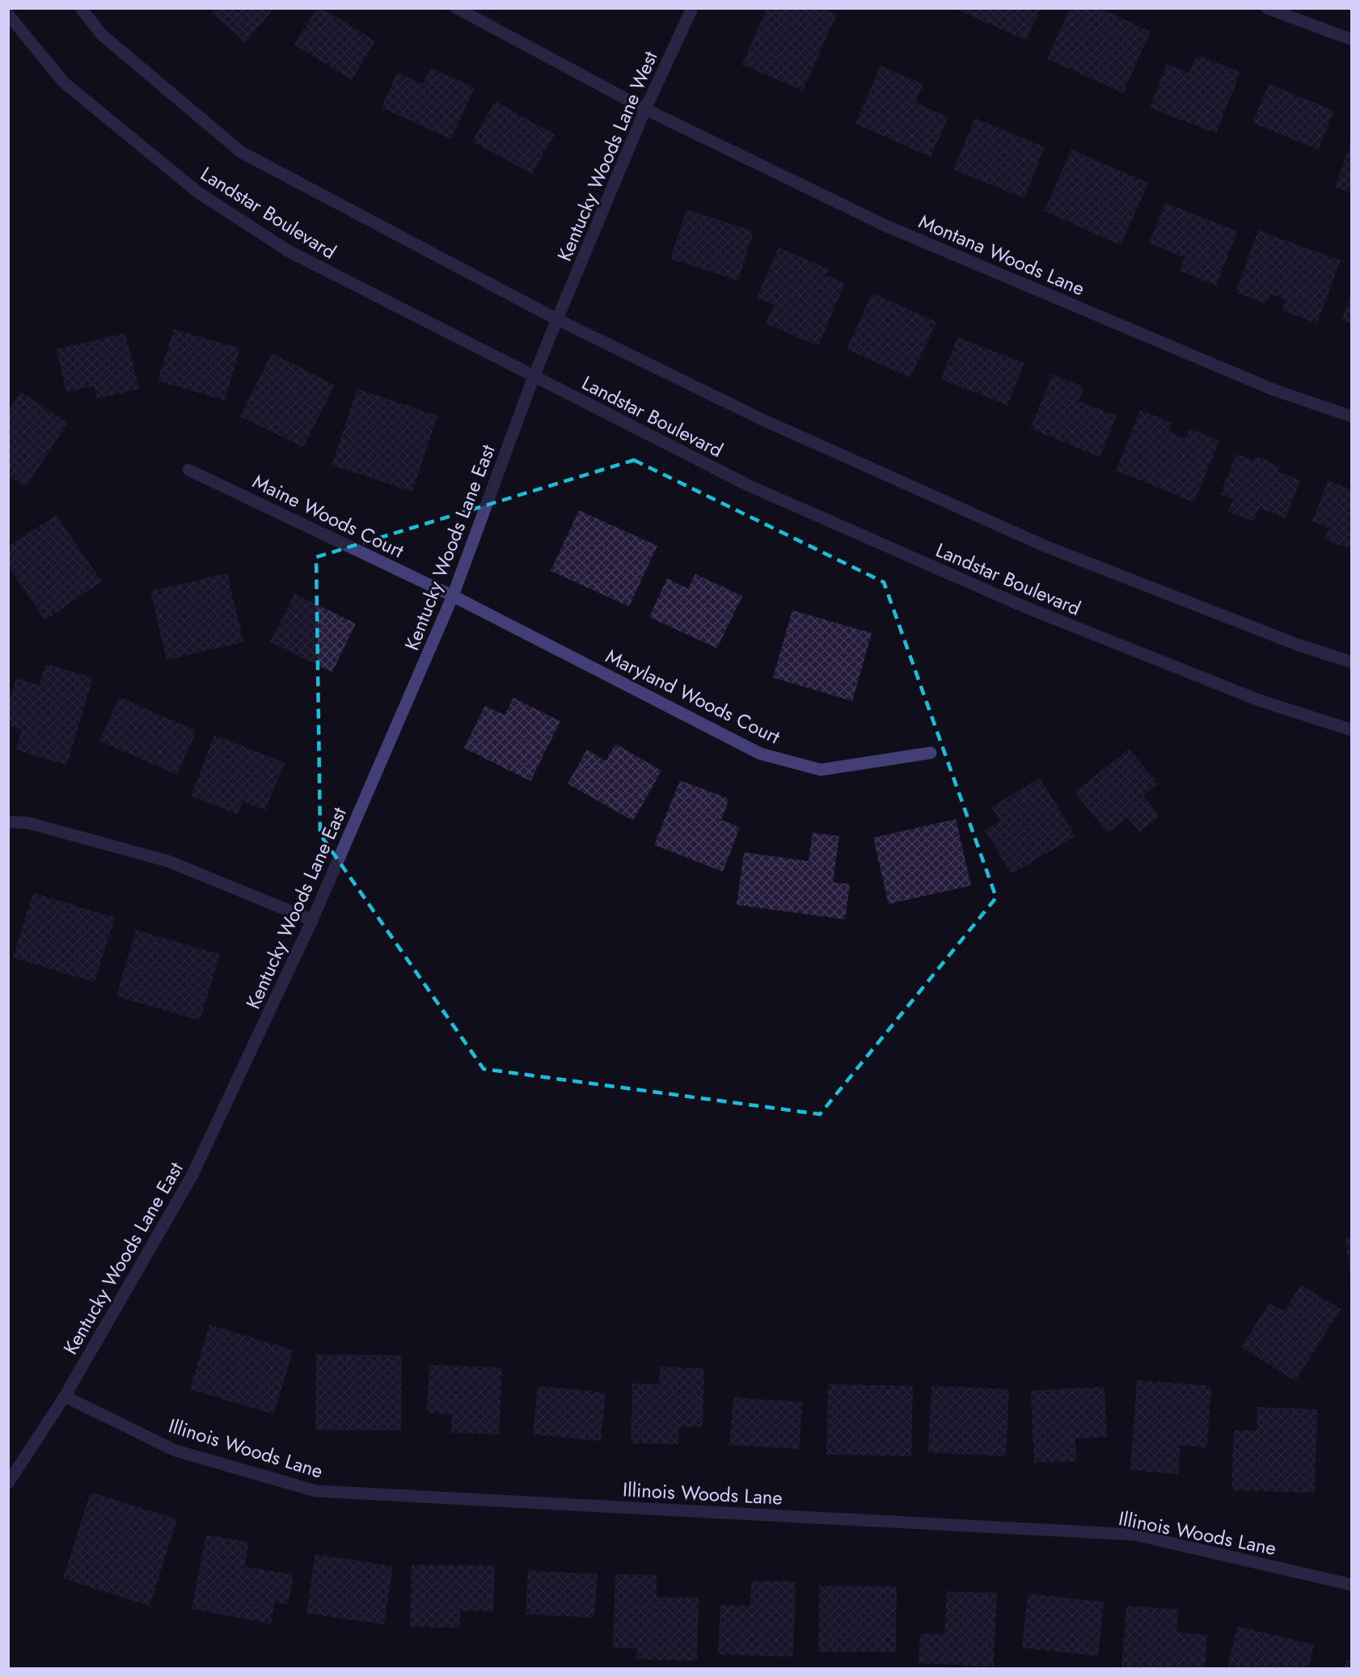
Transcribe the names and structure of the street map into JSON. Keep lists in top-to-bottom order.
{
  "streets": {
    "street": [
      "Kentucky Woods Lane West",
      "Landstar Boulevard",
      "Montana Woods Lane",
      "Maine Woods Court",
      "Kentucky Woods Lane East",
      "Maryland Woods Court",
      "Illinois Woods Lane"
    ]
  },
  "crossings": [
    ["Kentucky Woods Lane West", "Landstar Boulevard"],
    ["Kentucky Woods Lane West", "Montana Woods Lane"],
    ["Kentucky Woods Lane West", "Kentucky Woods Lane East"],
    ["Landstar Boulevard", "Kentucky Woods Lane East"],
    ["Maine Woods Court", "Kentucky Woods Lane East"],
    ["Maine Woods Court", "Maryland Woods Court"],
    ["Kentucky Woods Lane East", "Maryland Woods Court"],
    ["Kentucky Woods Lane East", "Illinois Woods Lane"]
  ]
}
